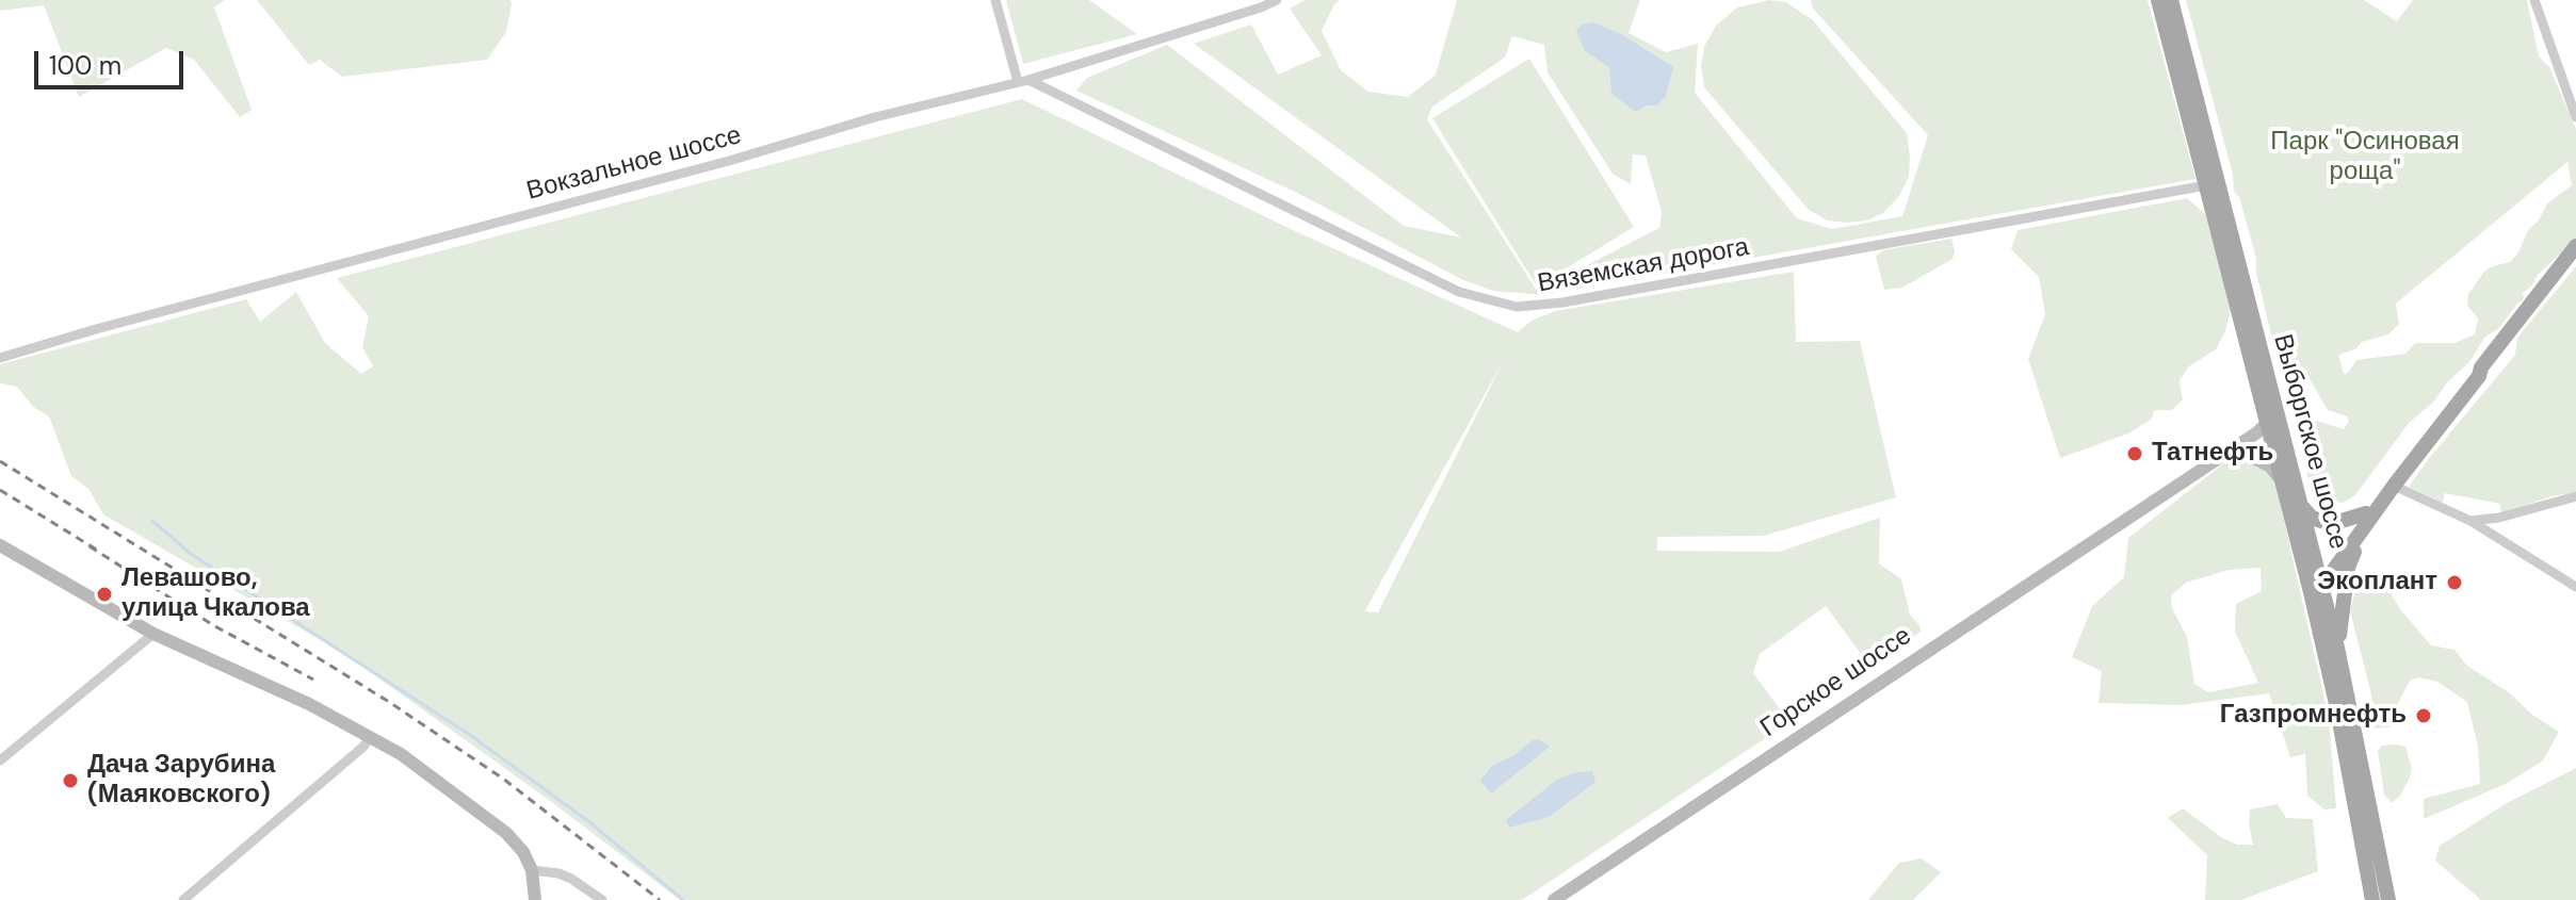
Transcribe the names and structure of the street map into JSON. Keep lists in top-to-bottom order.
{
  "streets": {
    "main road": ["Выборгское шоссе", "Горское шоссе"],
    "street": ["Вокзальное шоссе", "Вяземская дорога"]
  },
  "crossings": [
    ["Вокзальное шоссе", "Вяземская дорога"],
    ["Вяземская дорога", "Выборгское шоссе"],
    ["Выборгское шоссе", "Горское шоссе"]
  ],
  "parks": ["Парк \"Осиновая роща\""],
  "places": [
    "Татнефть",
    "Экоплант",
    "Левашово, улица Чкалова",
    "Газпромнефть",
    "Дача Зарубина (Маяковского)"
  ],
  "scale_bar": "100 m"
}
